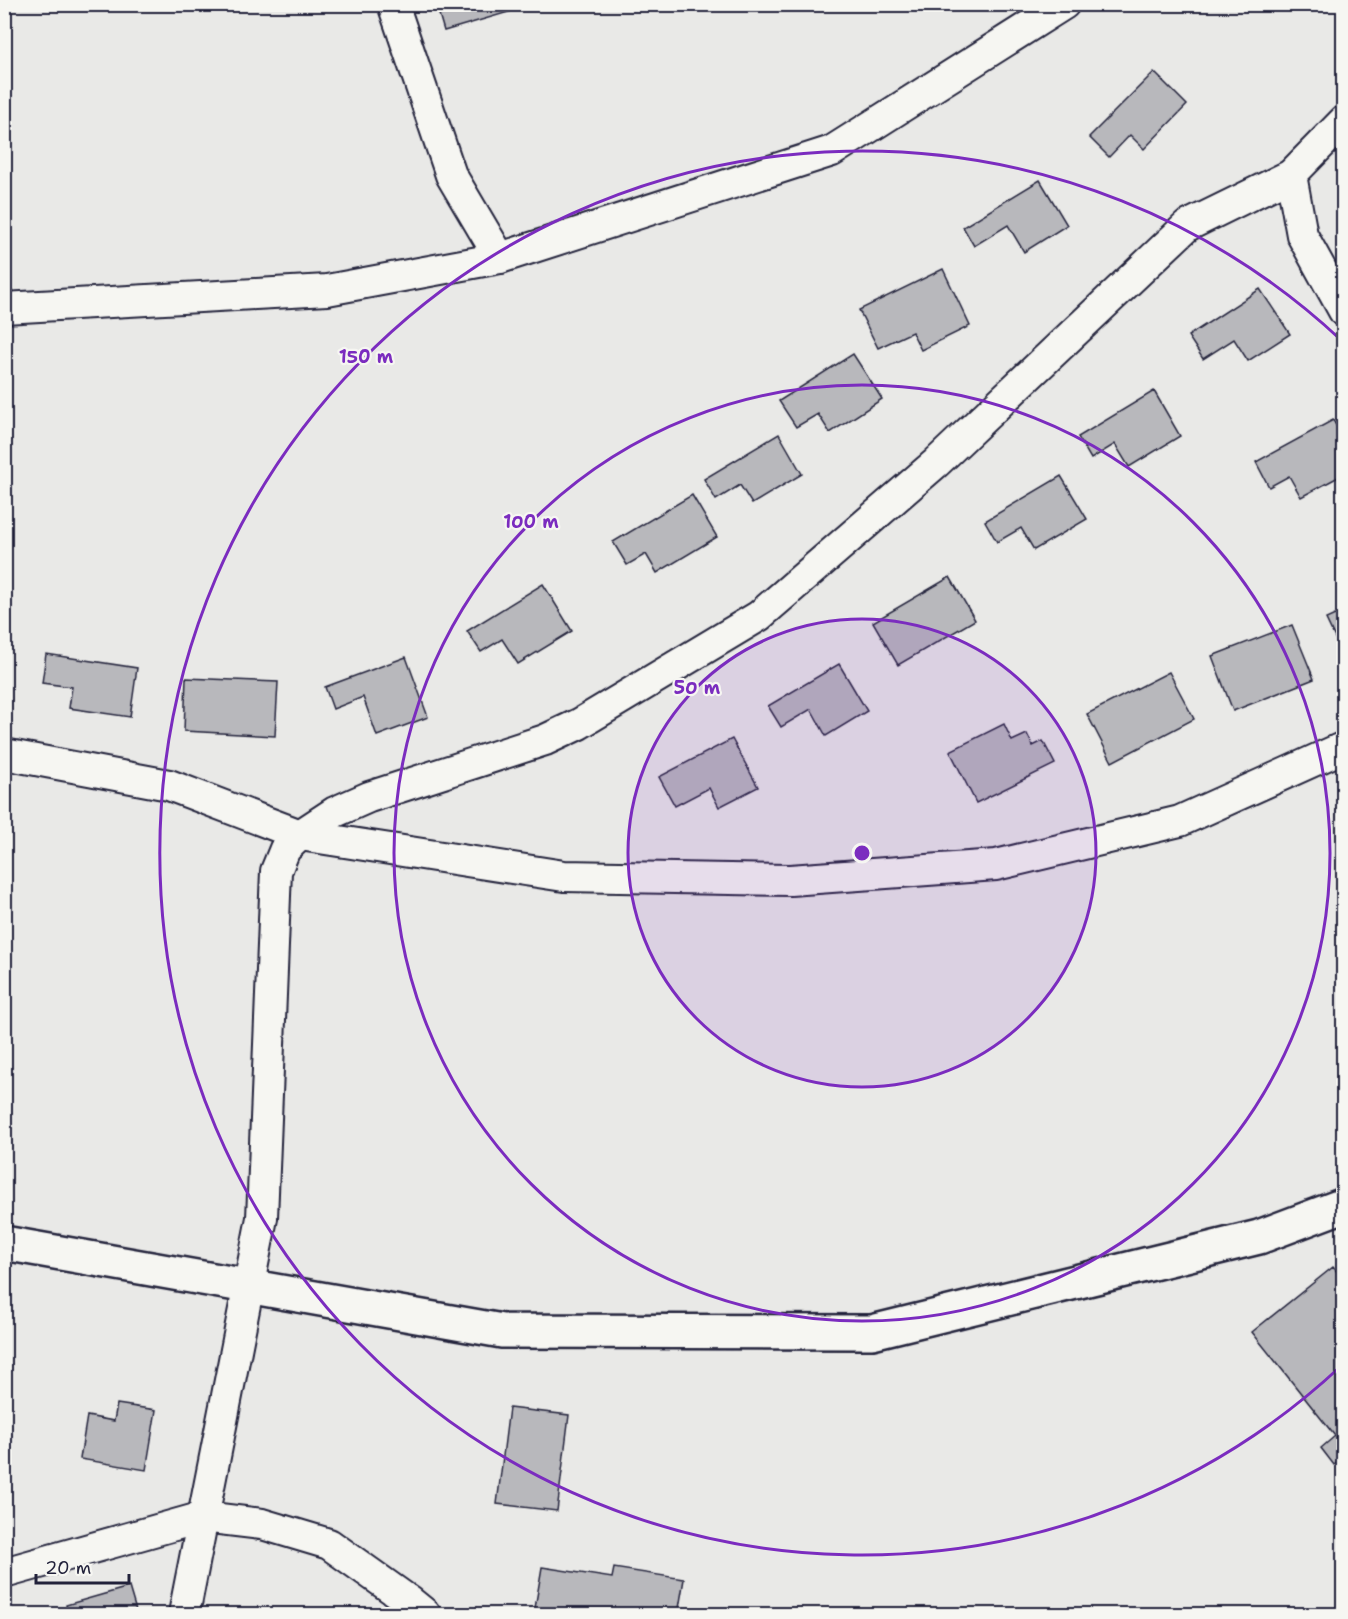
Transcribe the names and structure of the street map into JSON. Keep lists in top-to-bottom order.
{
  "scale_bar": "20 m",
  "rings": ["150 m", "100 m", "50 m"]
}
